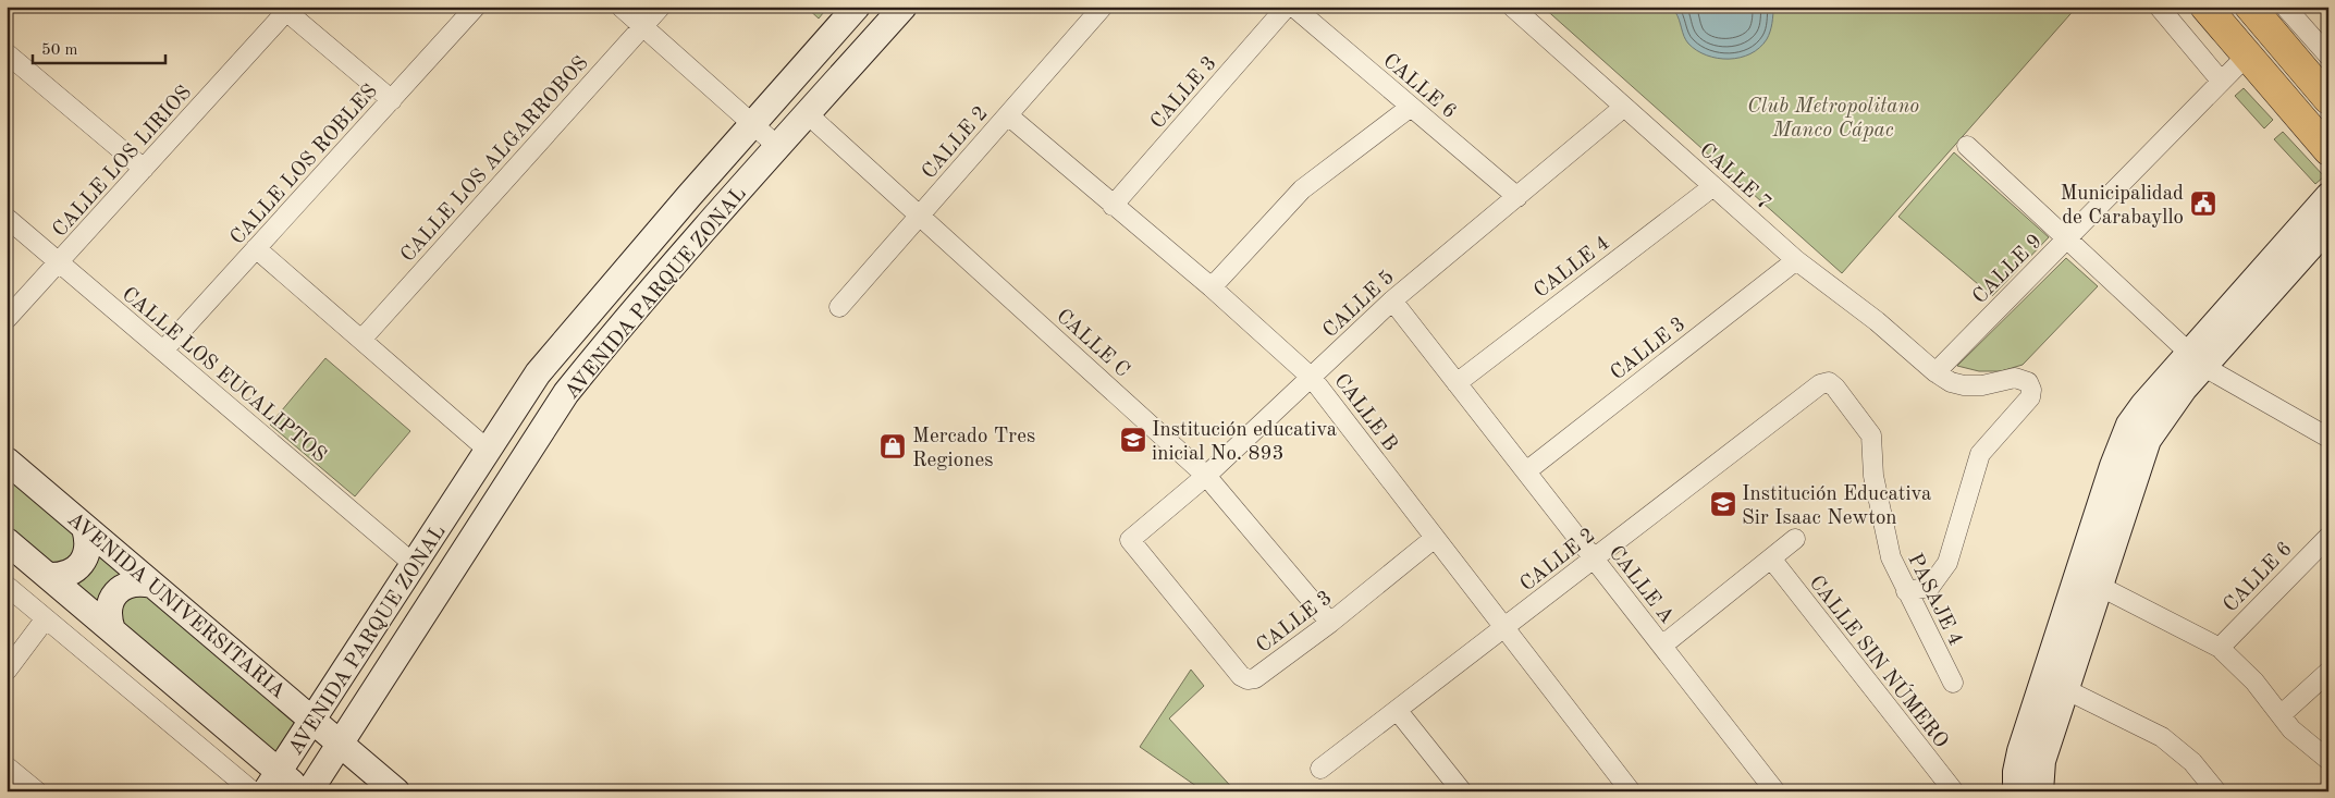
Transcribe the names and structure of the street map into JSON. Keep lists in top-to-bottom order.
{
  "streets": {
    "main road": ["AVENIDA PARQUE ZONAL", "AVENIDA UNIVERSITARIA"],
    "street": [
      "CALLE 6",
      "CALLE 3",
      "CALLE 2",
      "CALLE LOS ALGARROBOS",
      "CALLE LOS LIRIOS",
      "CALLE LOS ROBLES",
      "CALLE 7",
      "CALLE 4",
      "CALLE 9",
      "CALLE 5",
      "CALLE C",
      "CALLE LOS EUCALIPTOS",
      "CALLE B",
      "CALLE A",
      "PASAJE 4",
      "CALLE SIN NÚMERO"
    ]
  },
  "crossings": [
    ["CALLE 6", "CALLE 5"],
    ["CALLE 3", "CALLE 7"],
    ["CALLE 3", "CALLE 5"],
    ["CALLE 3", "CALLE C"],
    ["CALLE 3", "CALLE B"],
    ["CALLE 3", "CALLE A"],
    ["CALLE 2", "CALLE C"],
    ["CALLE 2", "CALLE B"],
    ["CALLE 2", "CALLE A"],
    ["CALLE 2", "PASAJE 4"],
    ["CALLE LOS LIRIOS", "CALLE LOS EUCALIPTOS"],
    ["CALLE LOS ROBLES", "CALLE LOS EUCALIPTOS"],
    ["CALLE 7", "CALLE 4"],
    ["CALLE 7", "CALLE 9"],
    ["CALLE 7", "CALLE 5"],
    ["CALLE 7", "PASAJE 4"],
    ["CALLE 4", "CALLE A"],
    ["AVENIDA PARQUE ZONAL", "CALLE C"],
    ["AVENIDA PARQUE ZONAL", "CALLE LOS EUCALIPTOS"],
    ["AVENIDA PARQUE ZONAL", "AVENIDA UNIVERSITARIA"],
    ["CALLE 5", "CALLE C"],
    ["CALLE 5", "CALLE B"],
    ["CALLE 5", "CALLE A"]
  ],
  "parks": ["Club Metropolitano Manco Cápac"],
  "places": {
    "public building": ["Municipalidad de Carabayllo"],
    "school or university": ["Institución educativa inicial No. 893", "Institución Educativa Sir Isaac Newton"],
    "shop": ["Mercado Tres Regiones"]
  },
  "scale_bar": "50 m"
}
